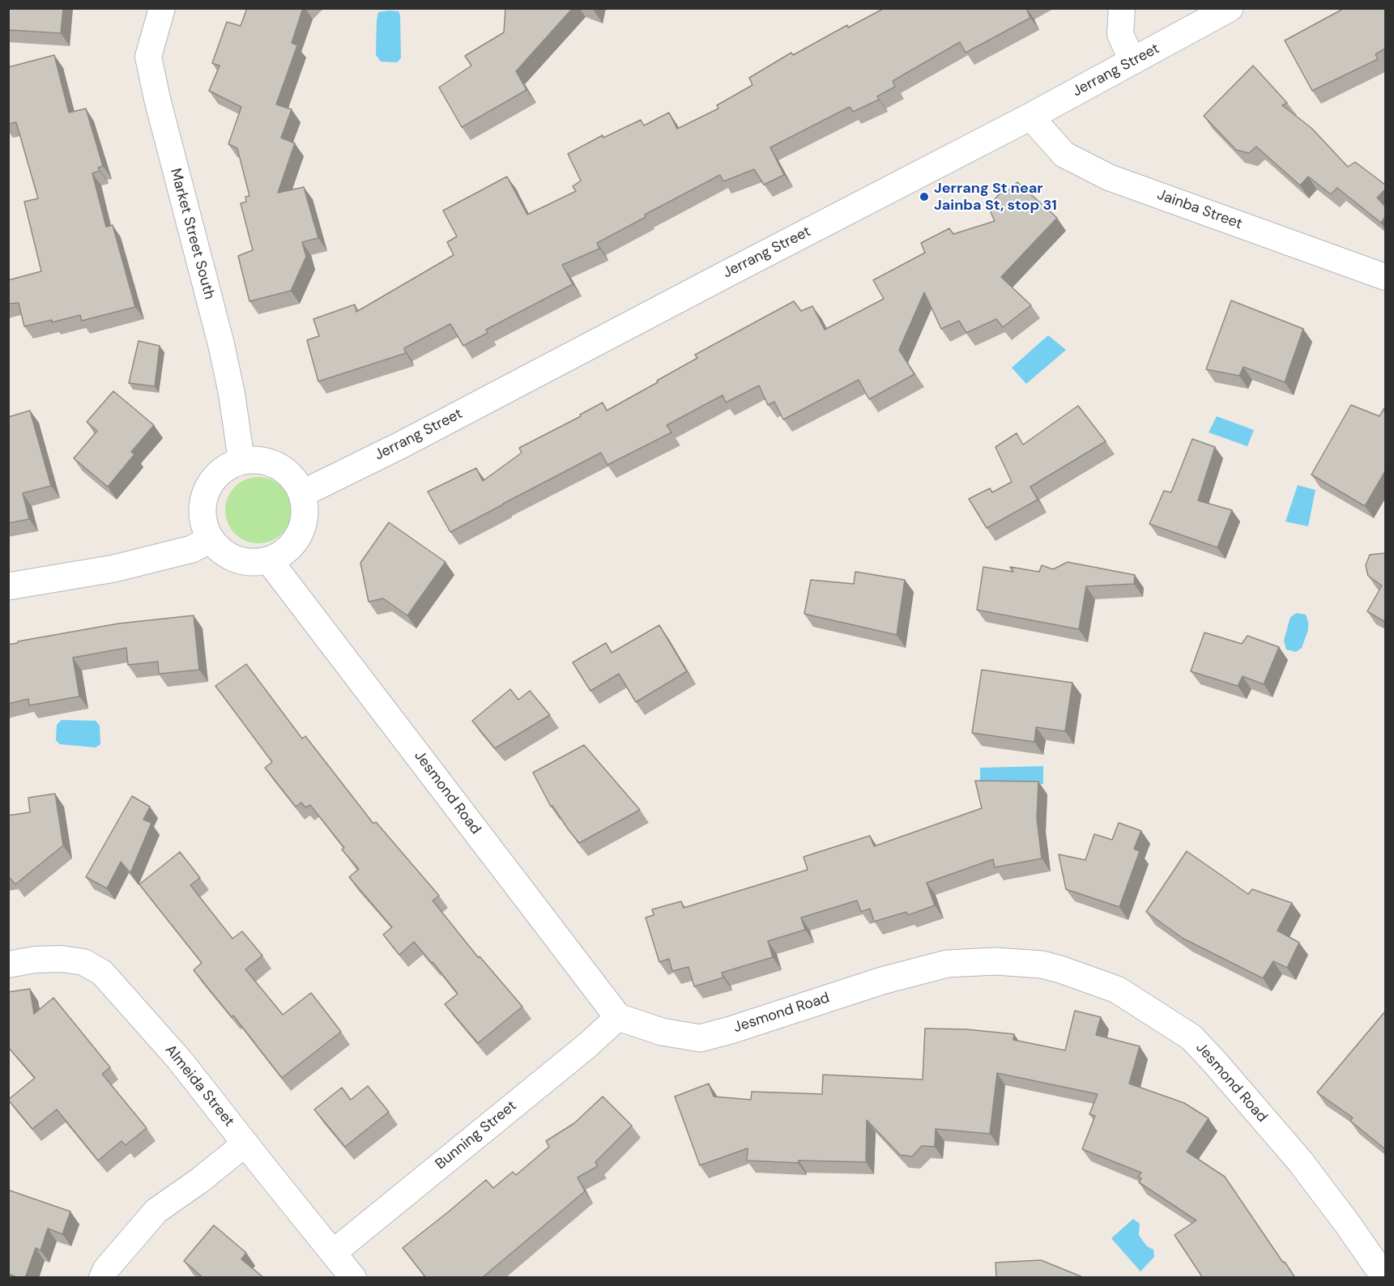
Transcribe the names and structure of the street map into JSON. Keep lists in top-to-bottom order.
{
  "streets": {
    "street": [
      "Jerrang Street",
      "Jainba Street",
      "Market Street South",
      "Jesmond Road",
      "Almeida Street",
      "Bunning Street"
    ]
  },
  "crossings": [
    ["Jerrang Street", "Jainba Street"],
    ["Jerrang Street", "Market Street South"],
    ["Jerrang Street", "Jesmond Road"],
    ["Market Street South", "Jesmond Road"],
    ["Jesmond Road", "Bunning Street"],
    ["Almeida Street", "Bunning Street"]
  ],
  "places": ["Jerrang St near Jainba St, stop 31"]
}
